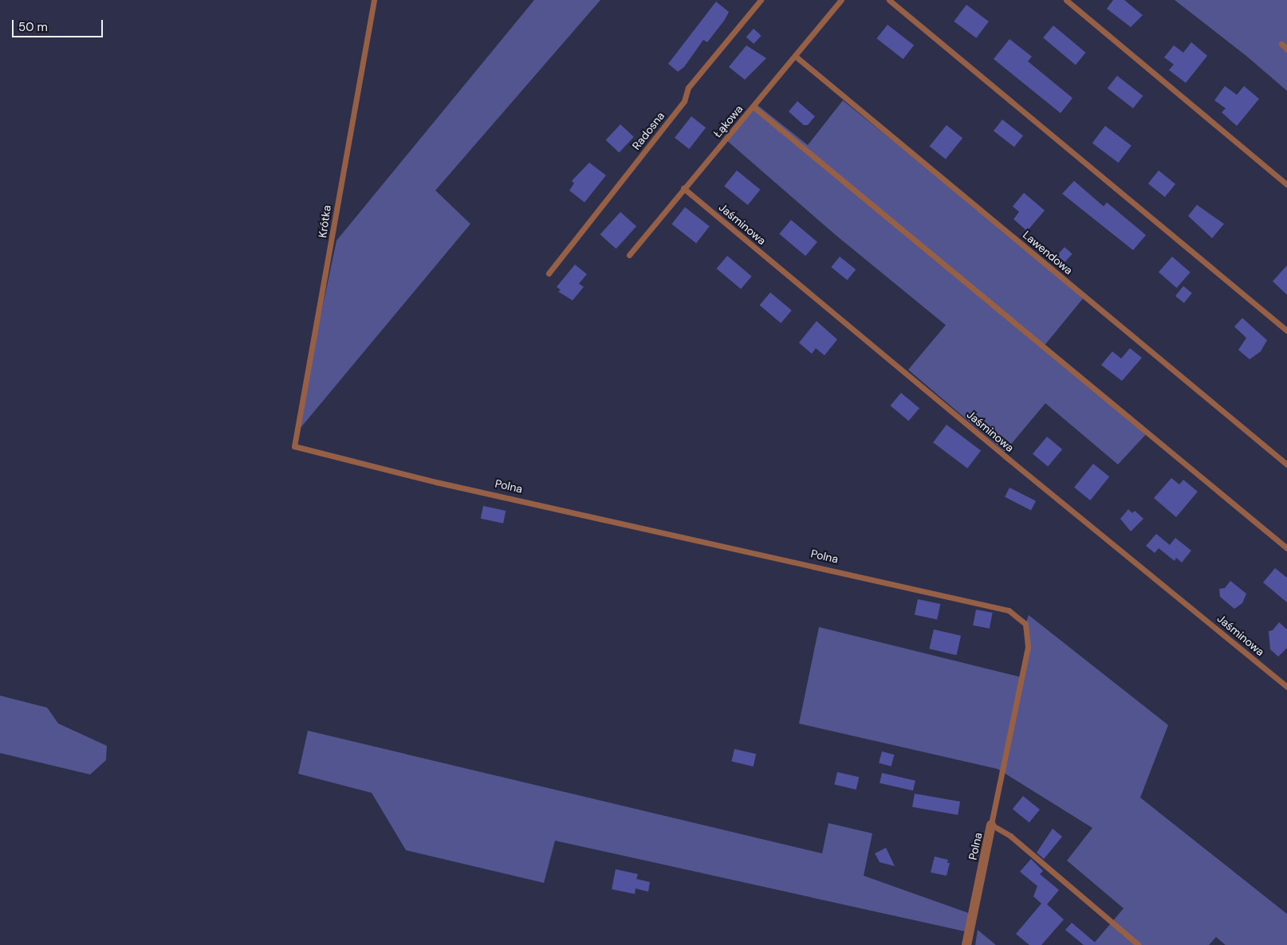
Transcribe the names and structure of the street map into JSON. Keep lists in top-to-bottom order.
{
  "streets": {
    "street": ["Polna"],
    "lane": [
      "Łąkowa",
      "Radosna",
      "Krótka",
      "Jaśminowa",
      "Lawendowa"
    ]
  },
  "crossings": [
    ["Łąkowa", "Jaśminowa"],
    ["Łąkowa", "Lawendowa"],
    ["Krótka", "Polna"]
  ],
  "scale_bar": "50 m"
}
